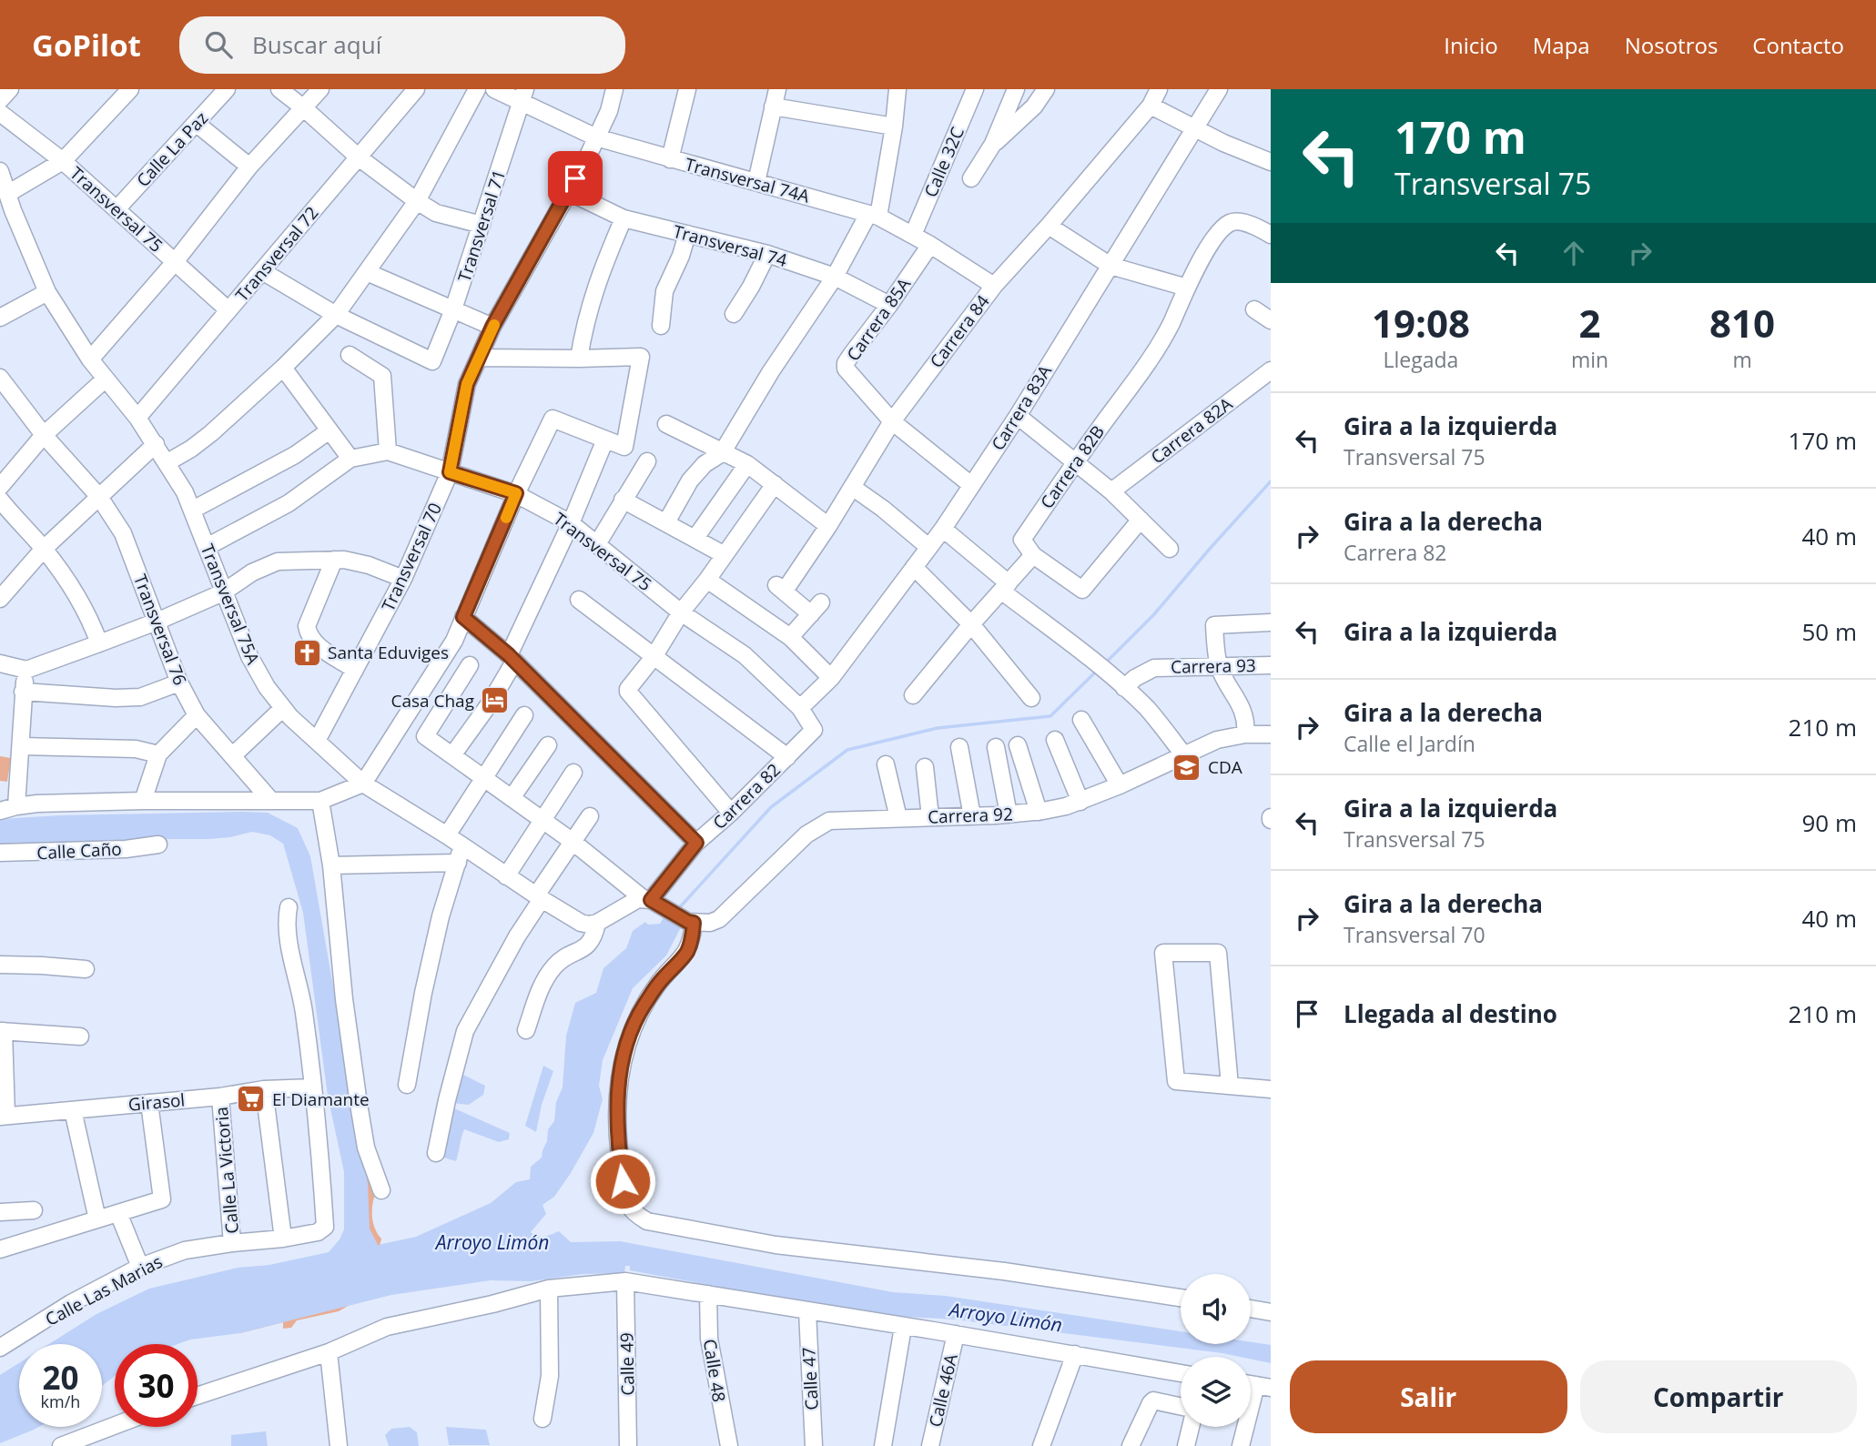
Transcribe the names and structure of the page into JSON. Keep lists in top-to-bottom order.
{
  "streets": {
    "street": [
      "Calle La Paz",
      "Calle 32C",
      "Transversal 74A",
      "Transversal 75",
      "Transversal 71",
      "Transversal 74",
      "Transversal 72",
      "Carrera 85A",
      "Carrera 84",
      "Carrera 83A",
      "Carrera 82A",
      "Carrera 82B",
      "Transversal 70",
      "Transversal 75A",
      "Transversal 76",
      "Carrera 93",
      "Carrera 82",
      "Carrera 92",
      "Calle Caño",
      "Girasol",
      "Calle La Victoria",
      "Calle Las Marias",
      "Calle 49",
      "Calle 48",
      "Calle 47",
      "Calle 46A"
    ]
  },
  "crossings": [
    ["Calle La Paz", "Transversal 75"],
    ["Calle 32C", "Transversal 74A"],
    ["Transversal 74A", "Transversal 71"],
    ["Transversal 74A", "Carrera 85A"],
    ["Transversal 74A", "Carrera 84"],
    ["Transversal 74A", "Transversal 70"],
    ["Transversal 75", "Transversal 72"],
    ["Transversal 75", "Carrera 83A"],
    ["Transversal 75", "Transversal 70"],
    ["Transversal 75", "Transversal 75A"],
    ["Transversal 75", "Carrera 82"],
    ["Transversal 74", "Carrera 85A"],
    ["Transversal 74", "Transversal 70"],
    ["Transversal 72", "Transversal 75A"],
    ["Carrera 85A", "Carrera 84"],
    ["Transversal 70", "Transversal 75A"],
    ["Transversal 75A", "Carrera 82"],
    ["Girasol", "Calle La Victoria"],
    ["Girasol", "Calle Las Marias"],
    ["Calle La Victoria", "Calle Las Marias"]
  ],
  "water": ["Arroyo Limón"],
  "places": {
    "church": ["Santa Eduviges"],
    "hotel": ["Casa Chag"],
    "school or university": ["CDA"],
    "supermarket": ["El Diamante"]
  },
  "page": {
    "header": "GoPilot",
    "search": "Buscar aquí",
    "nav": [
      "Inicio",
      "Mapa",
      "Nosotros",
      "Contacto"
    ],
    "turn": ["170 m", "Transversal 75"],
    "eta": [
      "19:08",
      "Llegada",
      "2",
      "min",
      "810",
      "m"
    ],
    "list": [
      {
        "name": "Gira a la izquierda",
        "note": "Transversal 75",
        "value": "170 m"
      },
      {
        "name": "Gira a la derecha",
        "note": "Carrera 82",
        "value": "40 m"
      },
      {
        "name": "Gira a la izquierda",
        "value": "50 m"
      },
      {
        "name": "Gira a la derecha",
        "note": "Calle el Jardín",
        "value": "210 m"
      },
      {
        "name": "Gira a la izquierda",
        "note": "Transversal 75",
        "value": "90 m"
      },
      {
        "name": "Gira a la derecha",
        "note": "Transversal 70",
        "value": "40 m"
      },
      {
        "name": "Llegada al destino",
        "value": "210 m"
      }
    ],
    "speed": "20 km/h",
    "limit": "30",
    "buttons": ["Salir", "Compartir"]
  }
}
